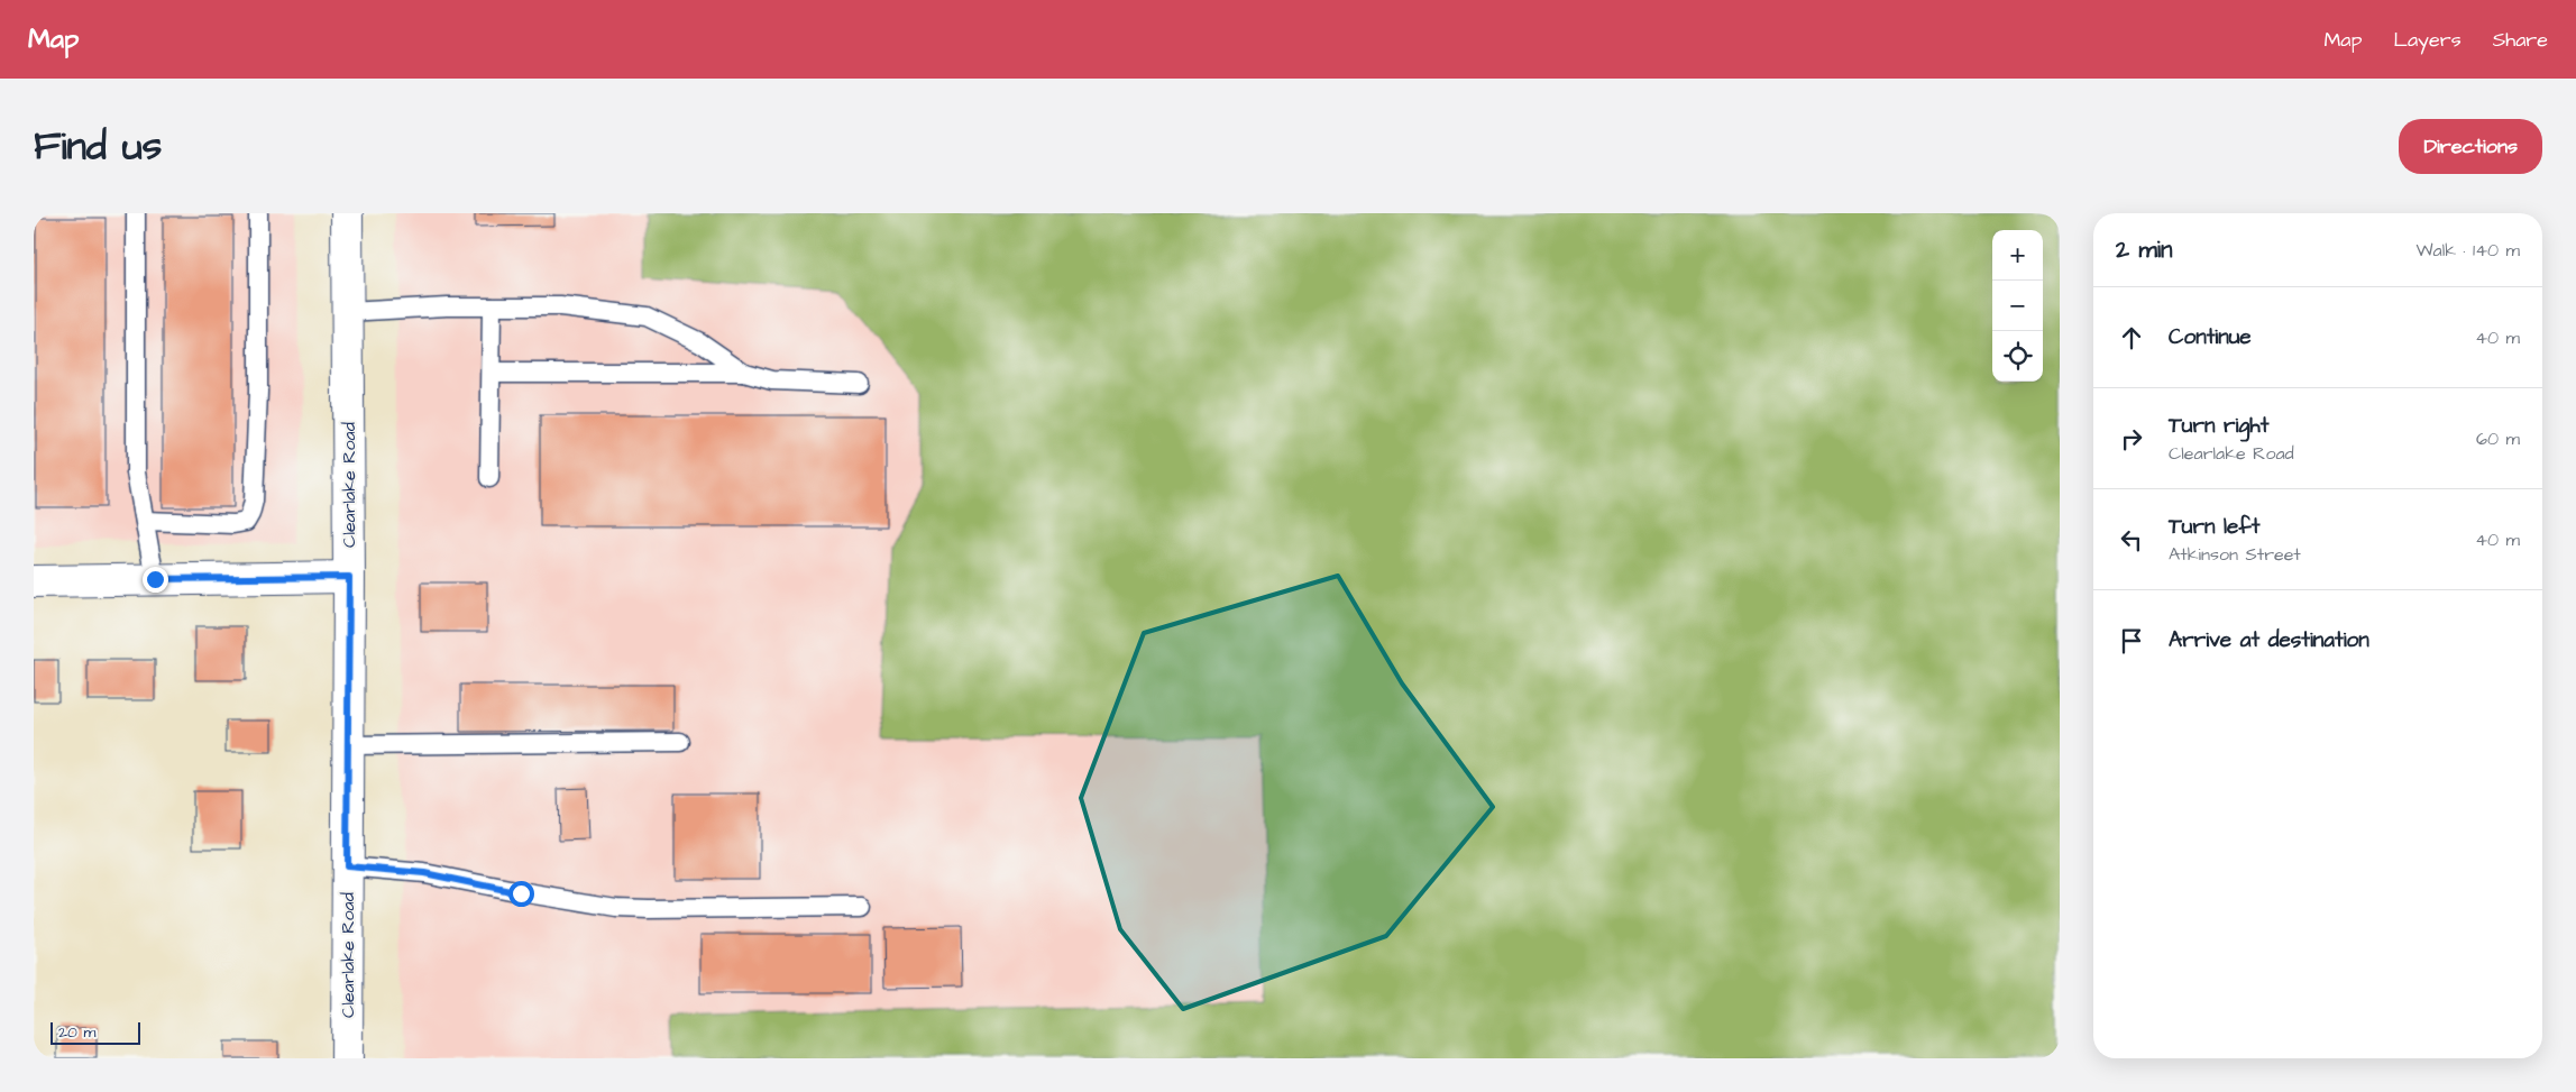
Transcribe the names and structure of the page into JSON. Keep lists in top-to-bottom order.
{
  "streets": {
    "main road": ["Clearlake Road"]
  },
  "scale_bar": "20 m",
  "page": {
    "header": "Map",
    "nav": ["Map", "Layers", "Share"],
    "title": "Find us",
    "buttons": "Directions",
    "heading": ["2 min", "Walk · 140 m"],
    "map_buttons": ["+", "−"],
    "list": [
      ["Continue", "40 m"],
      ["Turn right", "Clearlake Road", "60 m"],
      ["Turn left", "Atkinson Street", "40 m"],
      "Arrive at destination"
    ],
    "scale": "20 m"
  }
}
